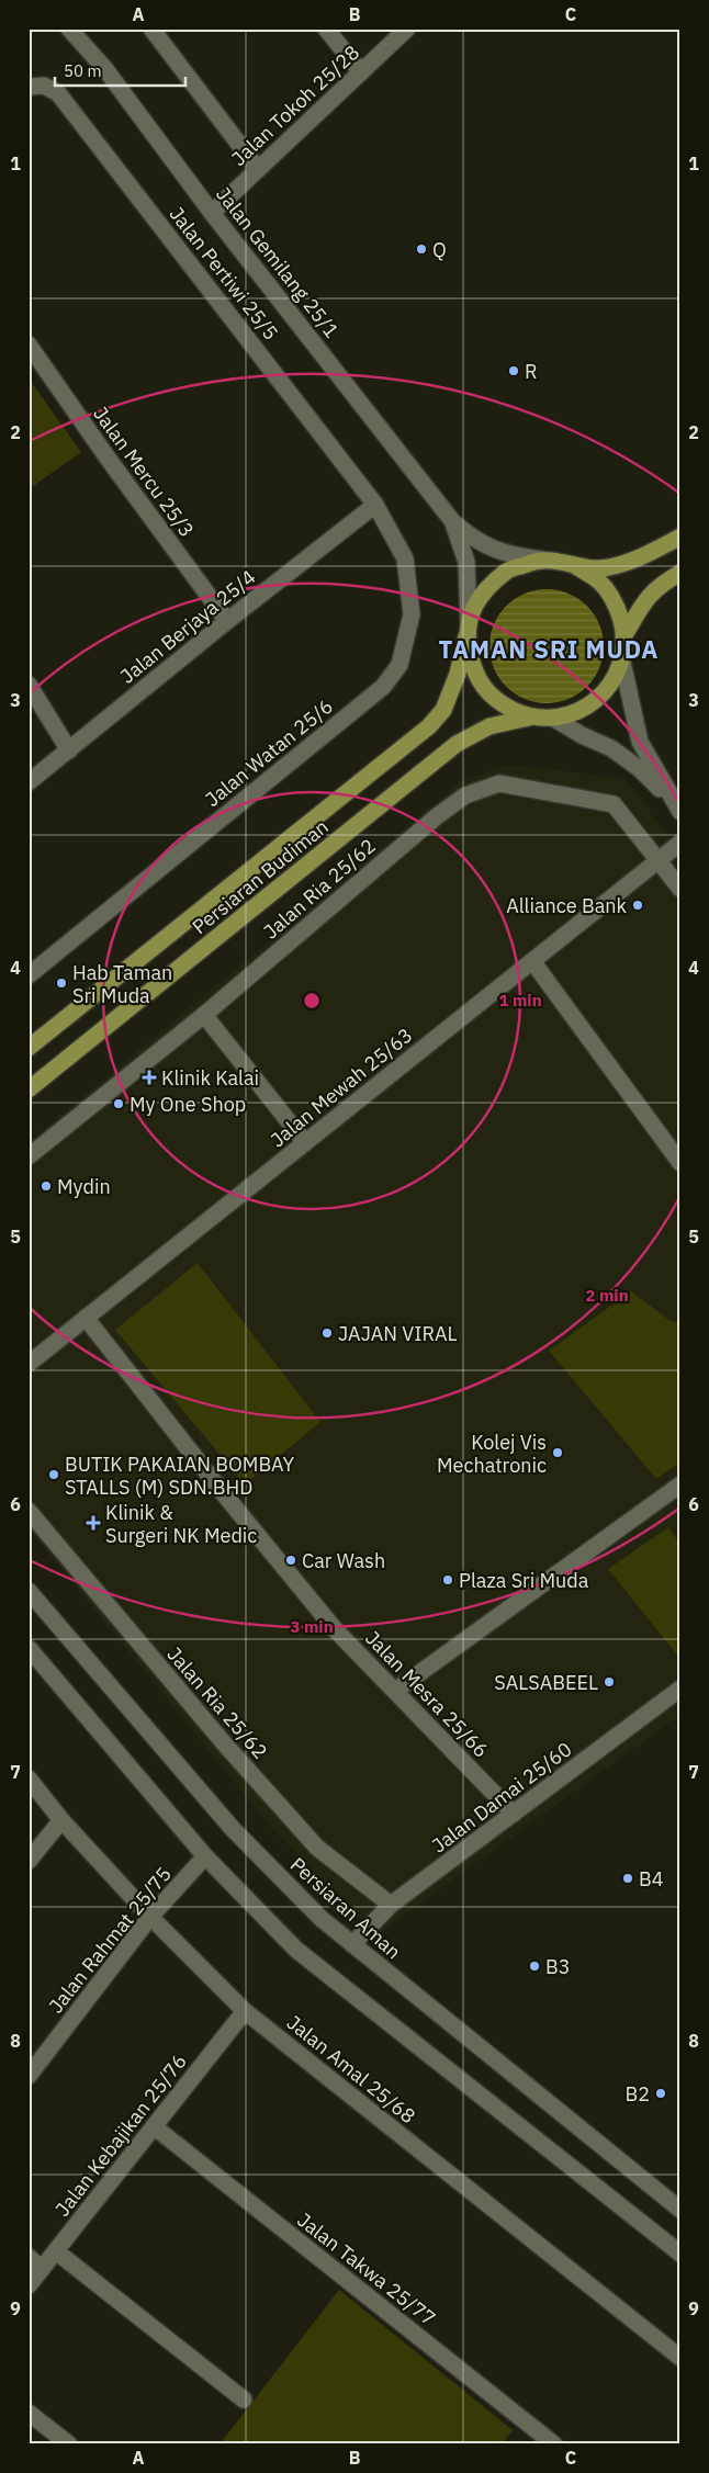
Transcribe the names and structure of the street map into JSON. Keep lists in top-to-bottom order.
{
  "streets": {
    "main road": ["Persiaran Budiman"],
    "street": [
      "Jalan Tokoh 25/28",
      "Jalan Gemilang 25/1",
      "Jalan Pertiwi 25/5",
      "Jalan Mercu 25/3",
      "Jalan Berjaya 25/4",
      "Jalan Watan 25/6",
      "Jalan Ria 25/62",
      "Jalan Mewah 25/63",
      "Jalan Mesra 25/66",
      "Jalan Damai 25/60",
      "Persiaran Aman",
      "Jalan Rahmat 25/75",
      "Jalan Amal 25/68",
      "Jalan Kebajikan 25/76",
      "Jalan Takwa 25/77"
    ]
  },
  "crossings": [
    ["Jalan Tokoh 25/28", "Jalan Gemilang 25/1"],
    ["Jalan Gemilang 25/1", "Persiaran Budiman"],
    ["Jalan Pertiwi 25/5", "Jalan Berjaya 25/4"],
    ["Jalan Pertiwi 25/5", "Jalan Watan 25/6"],
    ["Jalan Mercu 25/3", "Jalan Berjaya 25/4"],
    ["Jalan Berjaya 25/4", "Jalan Watan 25/6"],
    ["Jalan Ria 25/62", "Jalan Mewah 25/63"],
    ["Jalan Ria 25/62", "Jalan Damai 25/60"],
    ["Jalan Mewah 25/63", "Jalan Mesra 25/66"],
    ["Jalan Mesra 25/66", "Jalan Damai 25/60"],
    ["Jalan Damai 25/60", "Persiaran Aman"],
    ["Jalan Rahmat 25/75", "Jalan Amal 25/68"],
    ["Jalan Amal 25/68", "Jalan Kebajikan 25/76"],
    ["Jalan Kebajikan 25/76", "Jalan Takwa 25/77"]
  ],
  "districts": ["TAMAN SRI MUDA"],
  "places": {
    "other": [
      "Q",
      "R",
      "Alliance Bank",
      "Hab Taman Sri Muda",
      "My One Shop",
      "Mydin",
      "JAJAN VIRAL",
      "Kolej Vis Mechatronic",
      "BUTIK PAKAIAN BOMBAY STALLS (M) SDN.BHD",
      "Car Wash",
      "Plaza Sri Muda",
      "SALSABEEL",
      "B4",
      "B3",
      "B2"
    ],
    "health": ["Klinik Kalai", "Klinik & Surgeri NK Medic"]
  },
  "scale_bar": "50 m",
  "grid": {
    "columns": ["A", "B", "C"],
    "rows": [
      "1",
      "2",
      "3",
      "4",
      "5",
      "6",
      "7",
      "8",
      "9"
    ]
  },
  "rings": ["1 min", "2 min", "3 min"]
}
